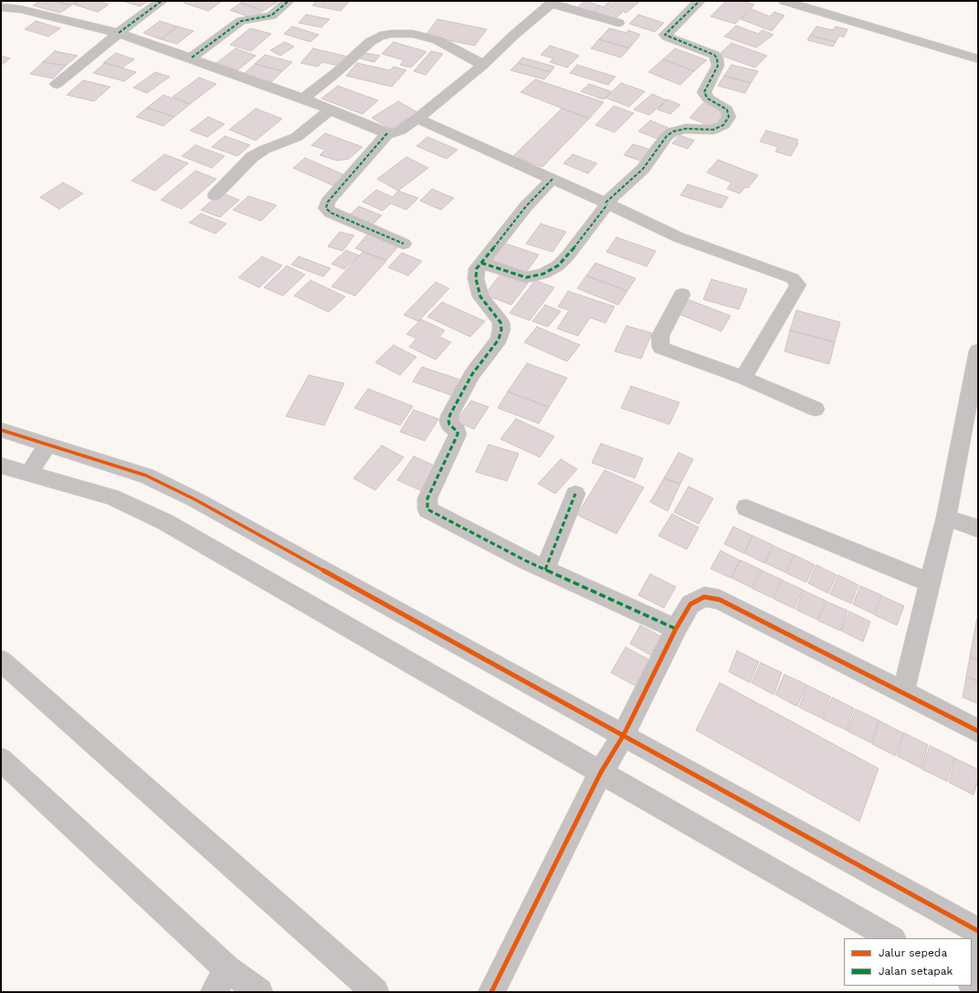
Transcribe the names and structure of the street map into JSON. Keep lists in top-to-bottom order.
{
  "legend": ["Jalur sepeda", "Jalan setapak"]
}
